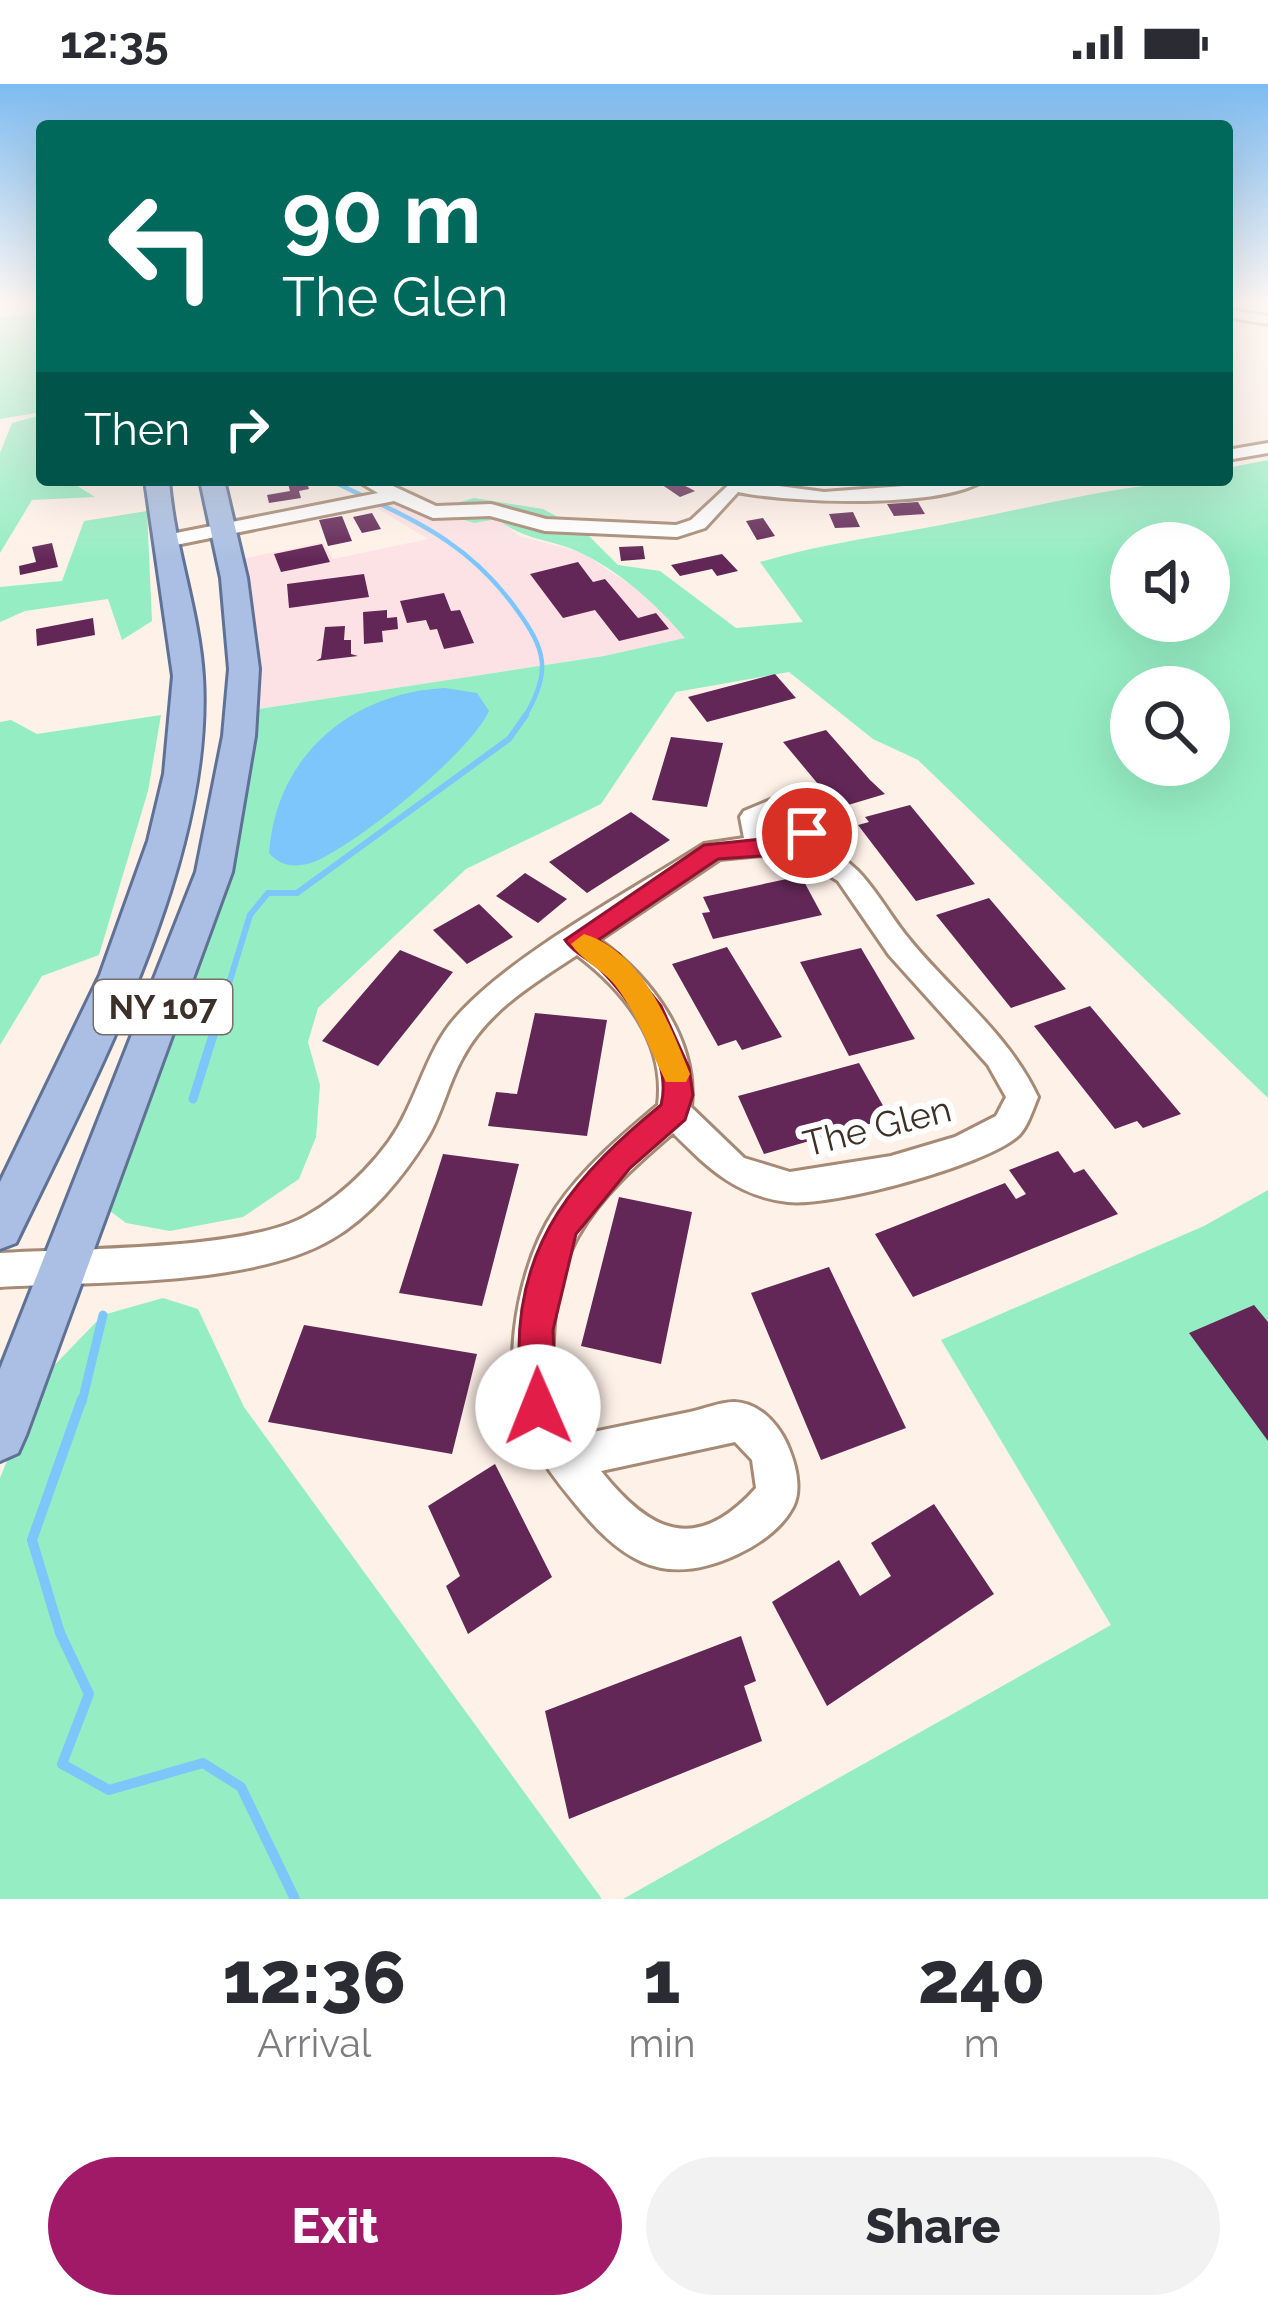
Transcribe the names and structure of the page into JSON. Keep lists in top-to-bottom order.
{
  "streets": {
    "main road": ["NY 107"],
    "street": ["The Glen"]
  },
  "crossings": [
    ["NY 107", "The Glen"]
  ],
  "page": {
    "status": "12:35",
    "turn": ["90 m", "The Glen"],
    "then": "Then",
    "eta": [
      "12:36",
      "Arrival",
      "1",
      "min",
      "240",
      "m"
    ],
    "buttons": ["Exit", "Share"]
  }
}
